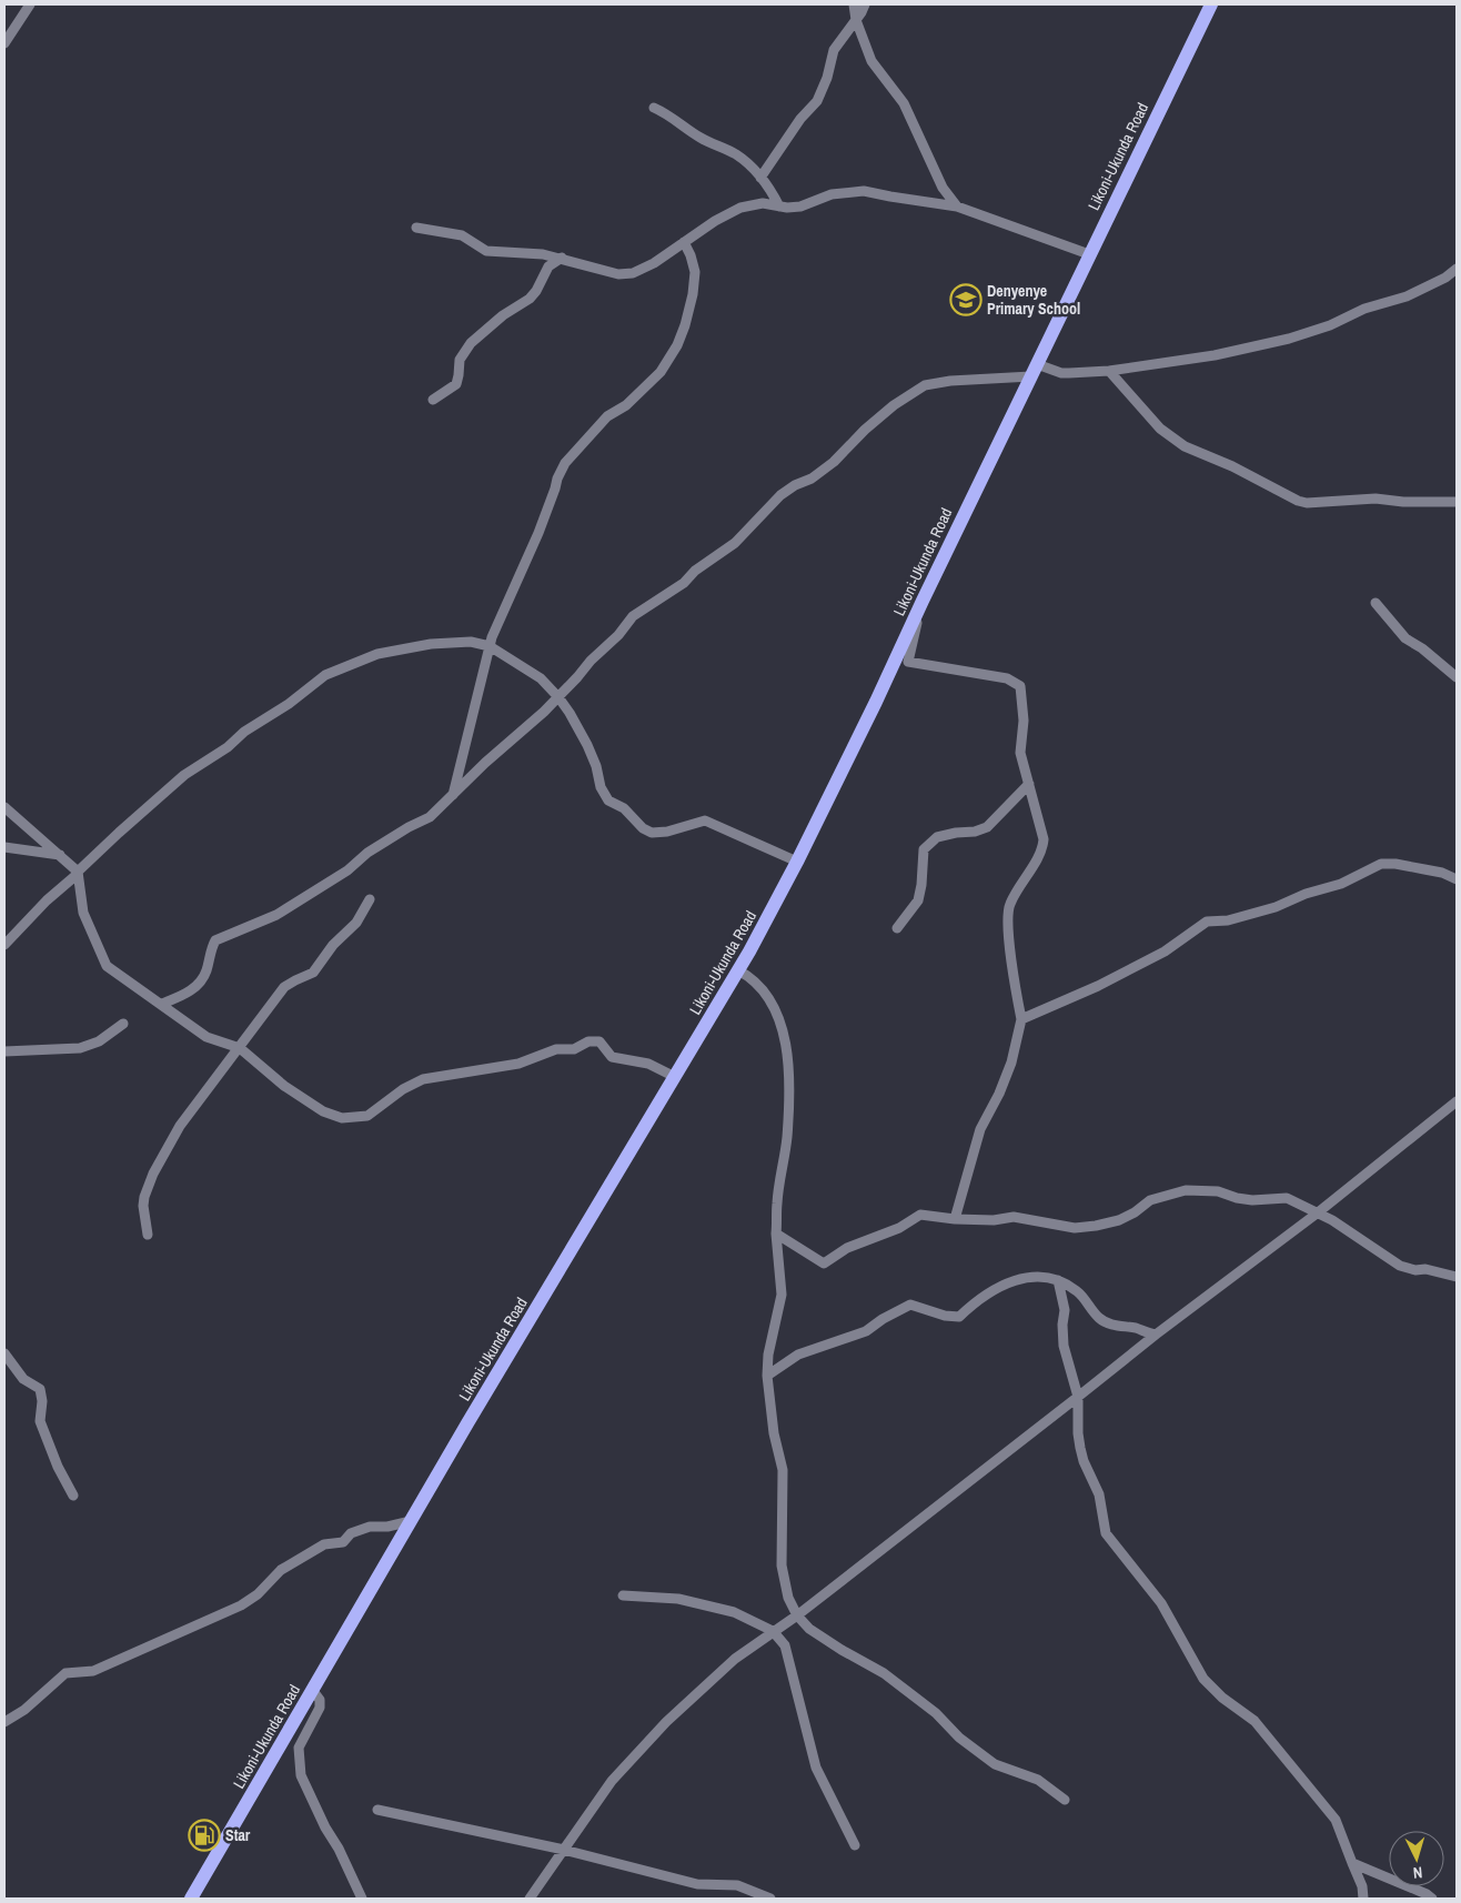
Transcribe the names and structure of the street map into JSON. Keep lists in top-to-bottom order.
{
  "streets": {
    "highway": ["Likoni-Ukunda Road"]
  },
  "places": {
    "school or university": ["Denyenye Primary School"],
    "fuel station": ["Star"]
  },
  "north": "bottom"
}
